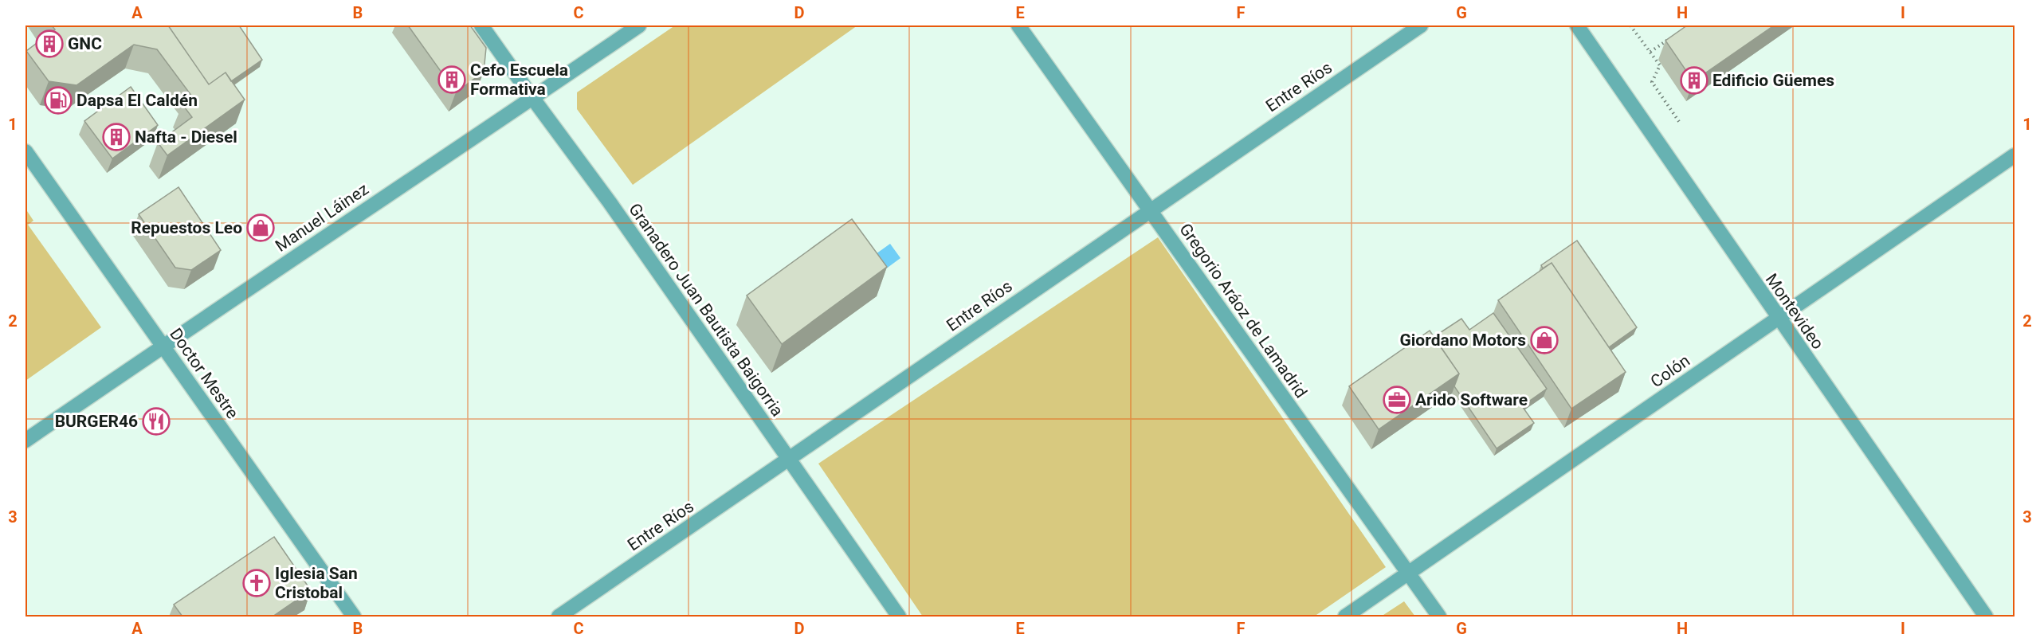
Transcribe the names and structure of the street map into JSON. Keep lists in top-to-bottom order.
{
  "streets": {
    "street": [
      "Entre Ríos",
      "Manuel Láinez",
      "Granadero Juan Bautista Baigorria",
      "Gregorio Aráoz de Lamadrid",
      "Montevideo",
      "Colón",
      "Doctor Mestre"
    ]
  },
  "crossings": [
    ["Entre Ríos", "Granadero Juan Bautista Baigorria"],
    ["Entre Ríos", "Gregorio Aráoz de Lamadrid"],
    ["Manuel Láinez", "Granadero Juan Bautista Baigorria"],
    ["Manuel Láinez", "Doctor Mestre"],
    ["Gregorio Aráoz de Lamadrid", "Colón"],
    ["Montevideo", "Colón"]
  ],
  "places": {
    "building": [
      "GNC",
      "Cefo Escuela Formativa",
      "Edificio Güemes",
      "Nafta - Diesel"
    ],
    "fuel station": ["Dapsa El Caldén"],
    "shop": ["Repuestos Leo", "Giordano Motors"],
    "office": ["Arido Software"],
    "restaurant": ["BURGER46"],
    "church": ["Iglesia San Cristobal"]
  },
  "grid": {
    "columns": [
      "A",
      "B",
      "C",
      "D",
      "E",
      "F",
      "G",
      "H",
      "I"
    ],
    "rows": ["1", "2", "3"]
  }
}
